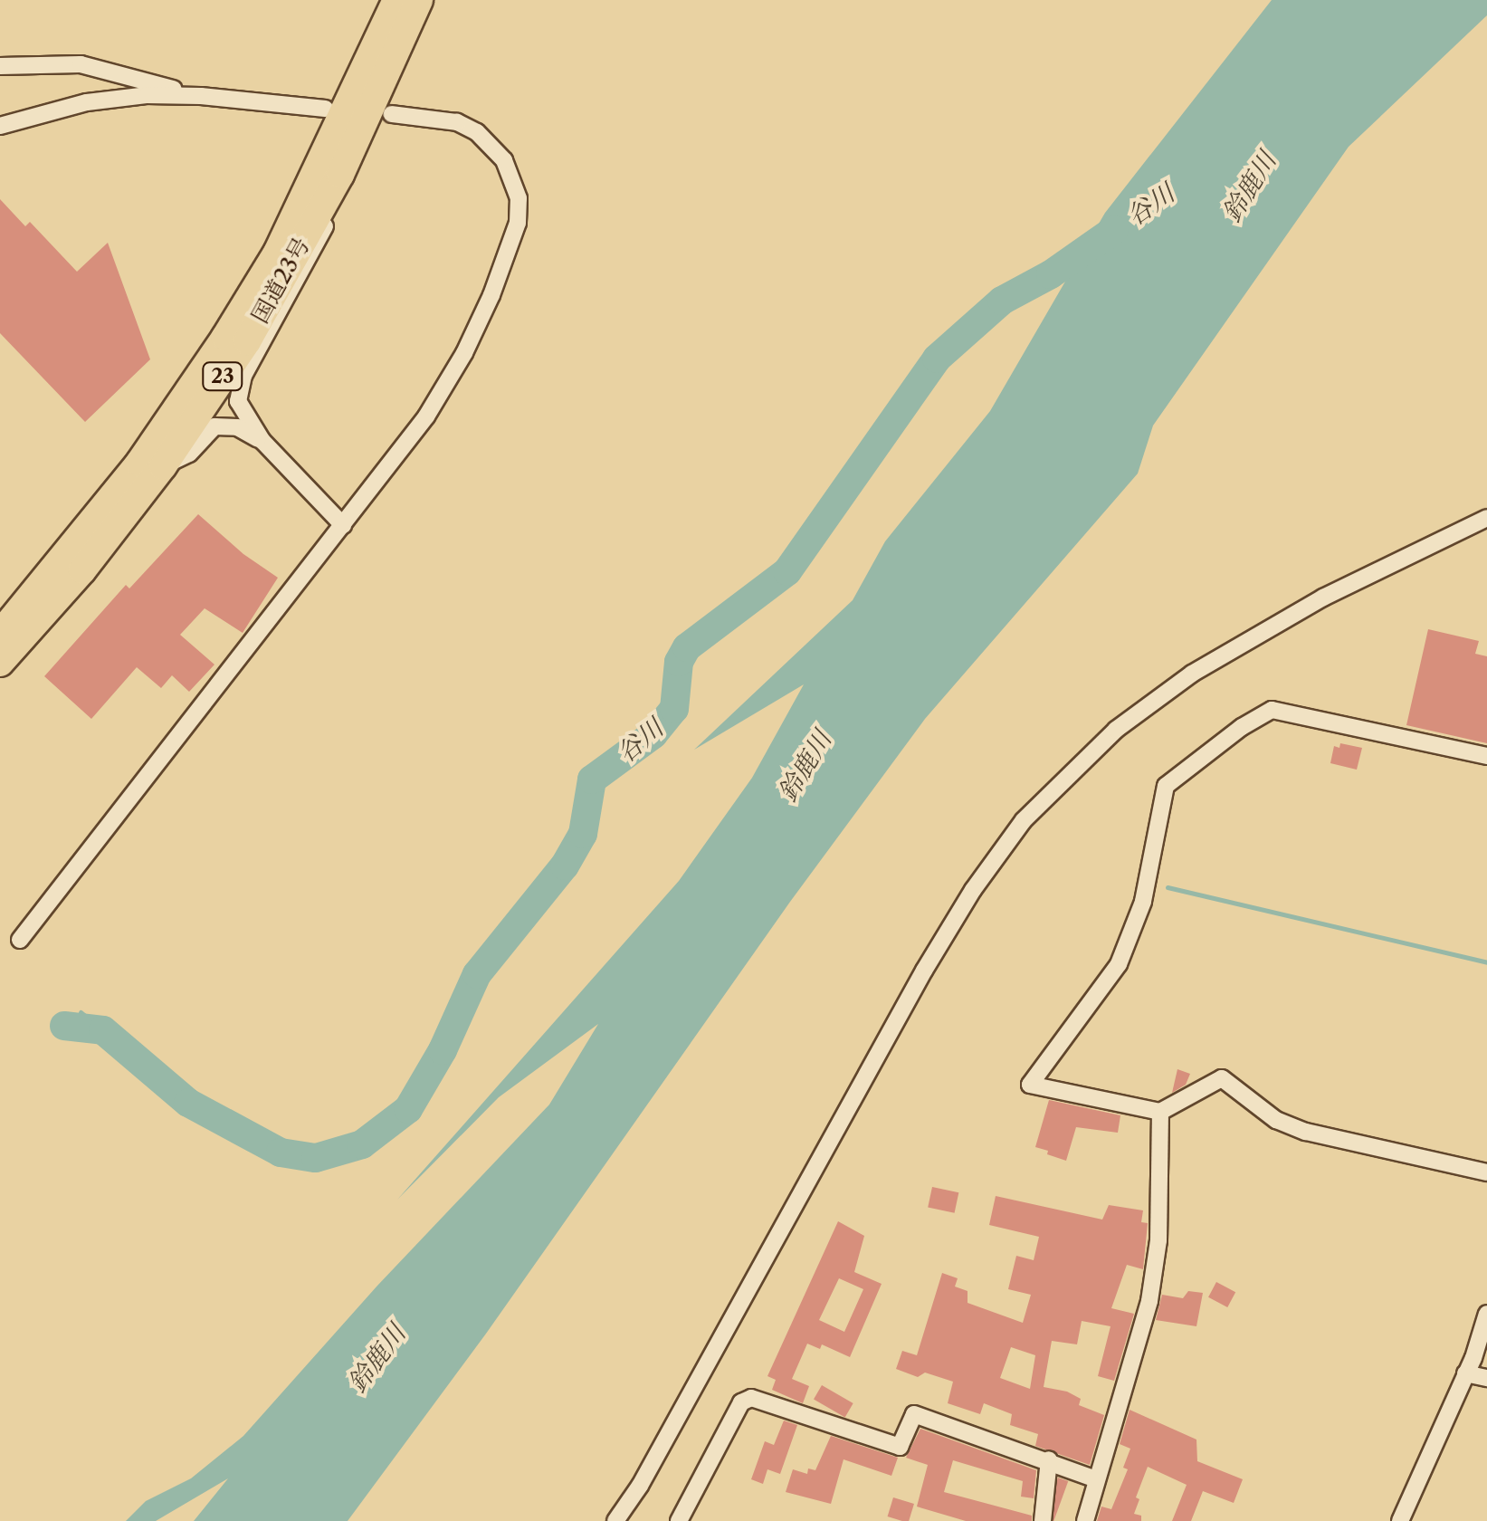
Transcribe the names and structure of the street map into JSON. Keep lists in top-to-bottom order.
{
  "streets": {
    "highway": ["国道23号", "23"]
  },
  "water": ["鈴鹿川", "谷川"]
}
